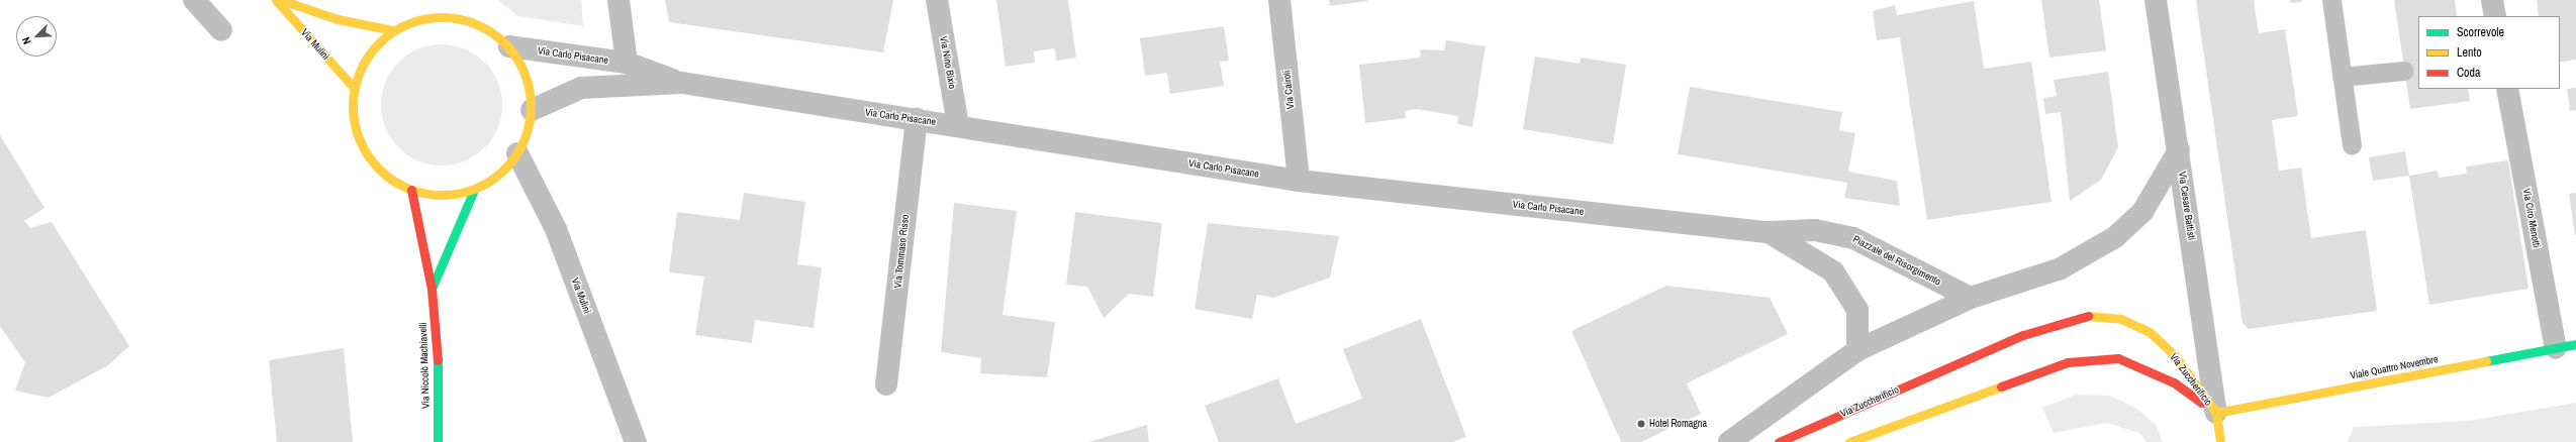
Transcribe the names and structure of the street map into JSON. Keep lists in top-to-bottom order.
{
  "streets": {
    "street": [
      "Via Mulini",
      "Via Carlo Pisacane",
      "Via Nino Bixio",
      "Via Cairoli",
      "Via Cesare Battisti",
      "Via Ciro Menotti",
      "Via Tommaso Risso",
      "Piazzale del Risorgimento",
      "Via Niccolò Machiavelli",
      "Viale Quattro Novembre",
      "Via Zuccherificio"
    ]
  },
  "crossings": [
    ["Via Carlo Pisacane", "Via Nino Bixio"],
    ["Via Carlo Pisacane", "Via Cairoli"],
    ["Via Carlo Pisacane", "Via Tommaso Risso"],
    ["Via Carlo Pisacane", "Piazzale del Risorgimento"],
    ["Via Cesare Battisti", "Viale Quattro Novembre"],
    ["Via Cesare Battisti", "Via Zuccherificio"],
    ["Via Ciro Menotti", "Viale Quattro Novembre"],
    ["Viale Quattro Novembre", "Via Zuccherificio"]
  ],
  "places": ["Hotel Romagna"],
  "legend": ["Scorrevole", "Lento", "Coda"],
  "north": "bottom left"
}
